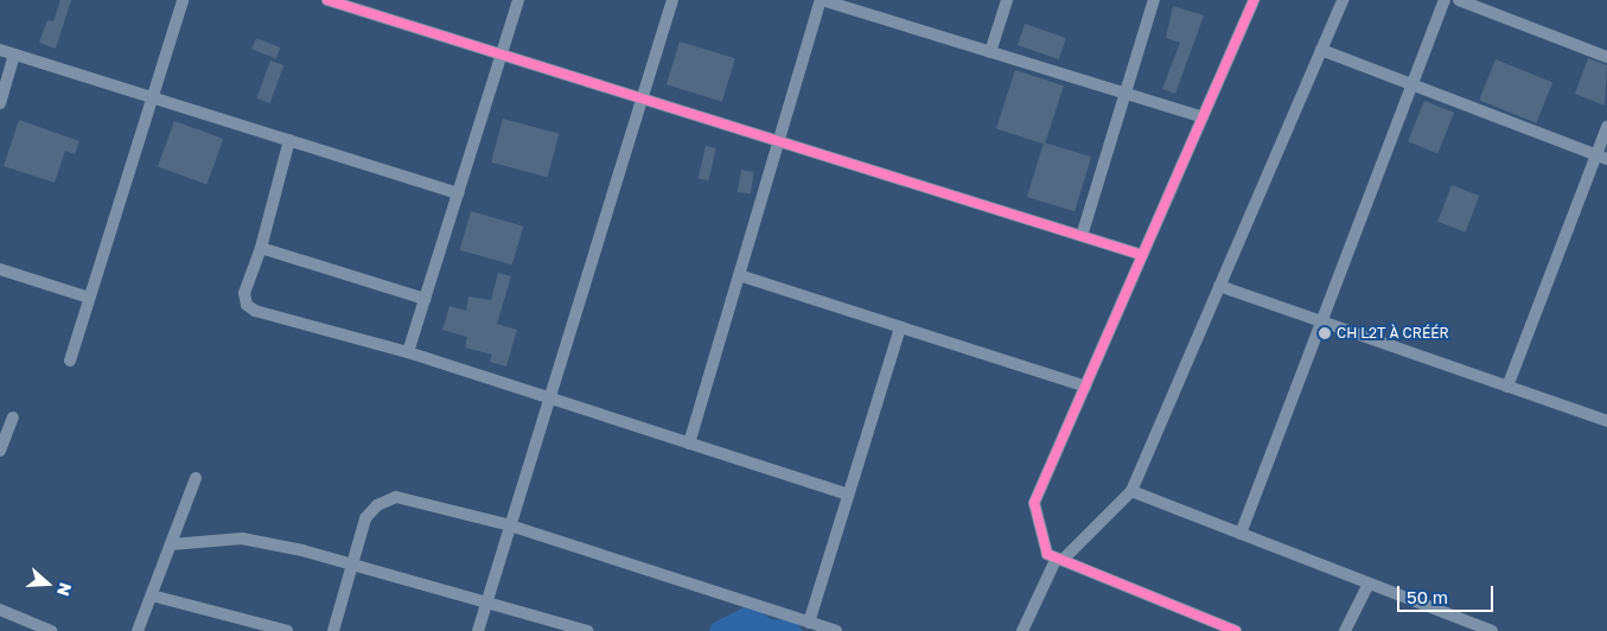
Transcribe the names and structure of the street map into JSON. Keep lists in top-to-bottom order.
{
  "places": ["CH L2T À CRÉÉR"],
  "scale_bar": "50 m",
  "north": "right"
}
